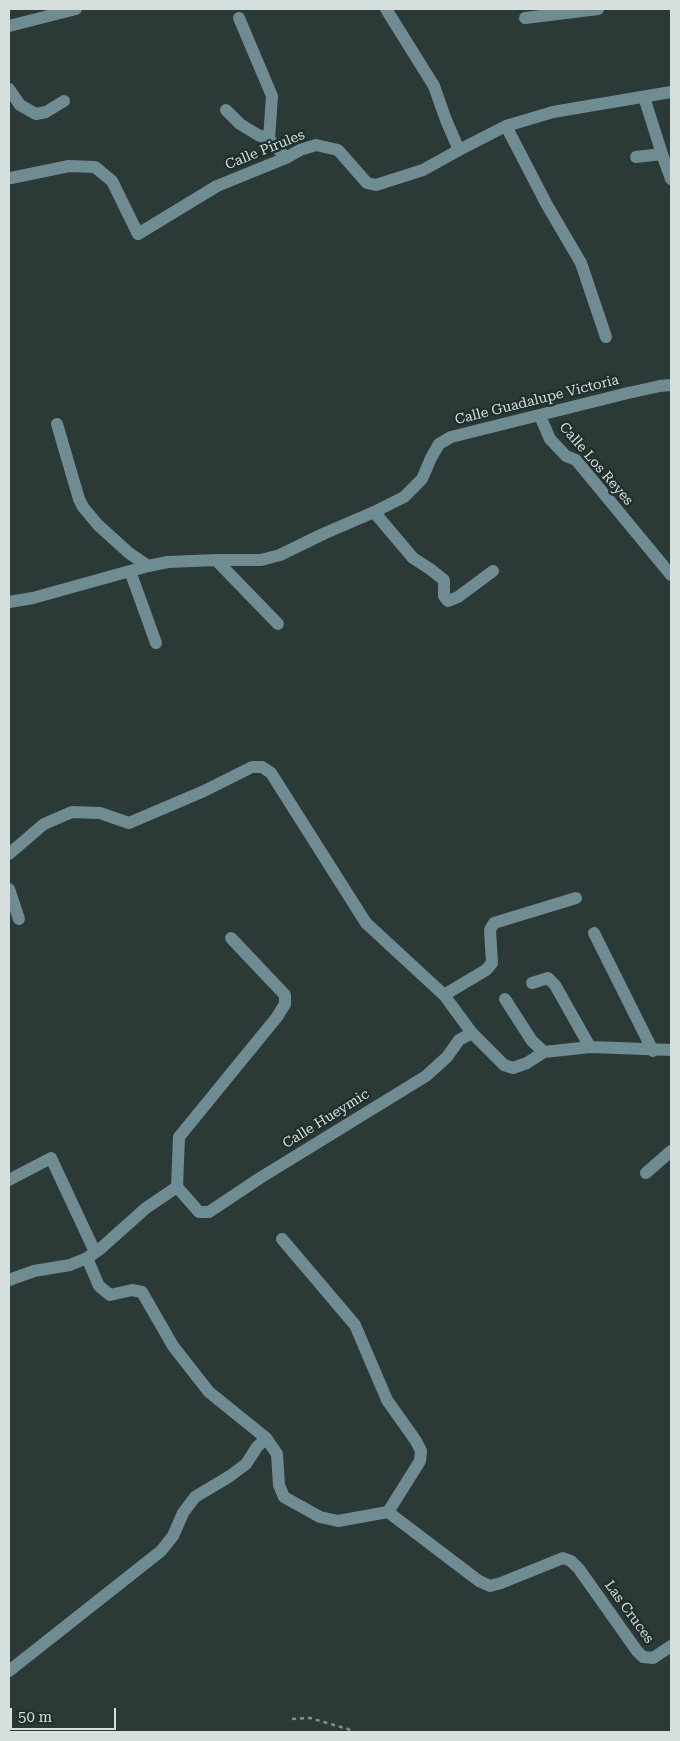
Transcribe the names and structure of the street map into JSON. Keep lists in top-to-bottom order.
{
  "streets": {
    "street": [
      "Calle Pirules",
      "Calle Guadalupe Victoria",
      "Calle Los Reyes",
      "Calle Hueymic",
      "Las Cruces"
    ]
  },
  "crossings": [
    ["Calle Guadalupe Victoria", "Calle Los Reyes"]
  ],
  "scale_bar": "50 m"
}
